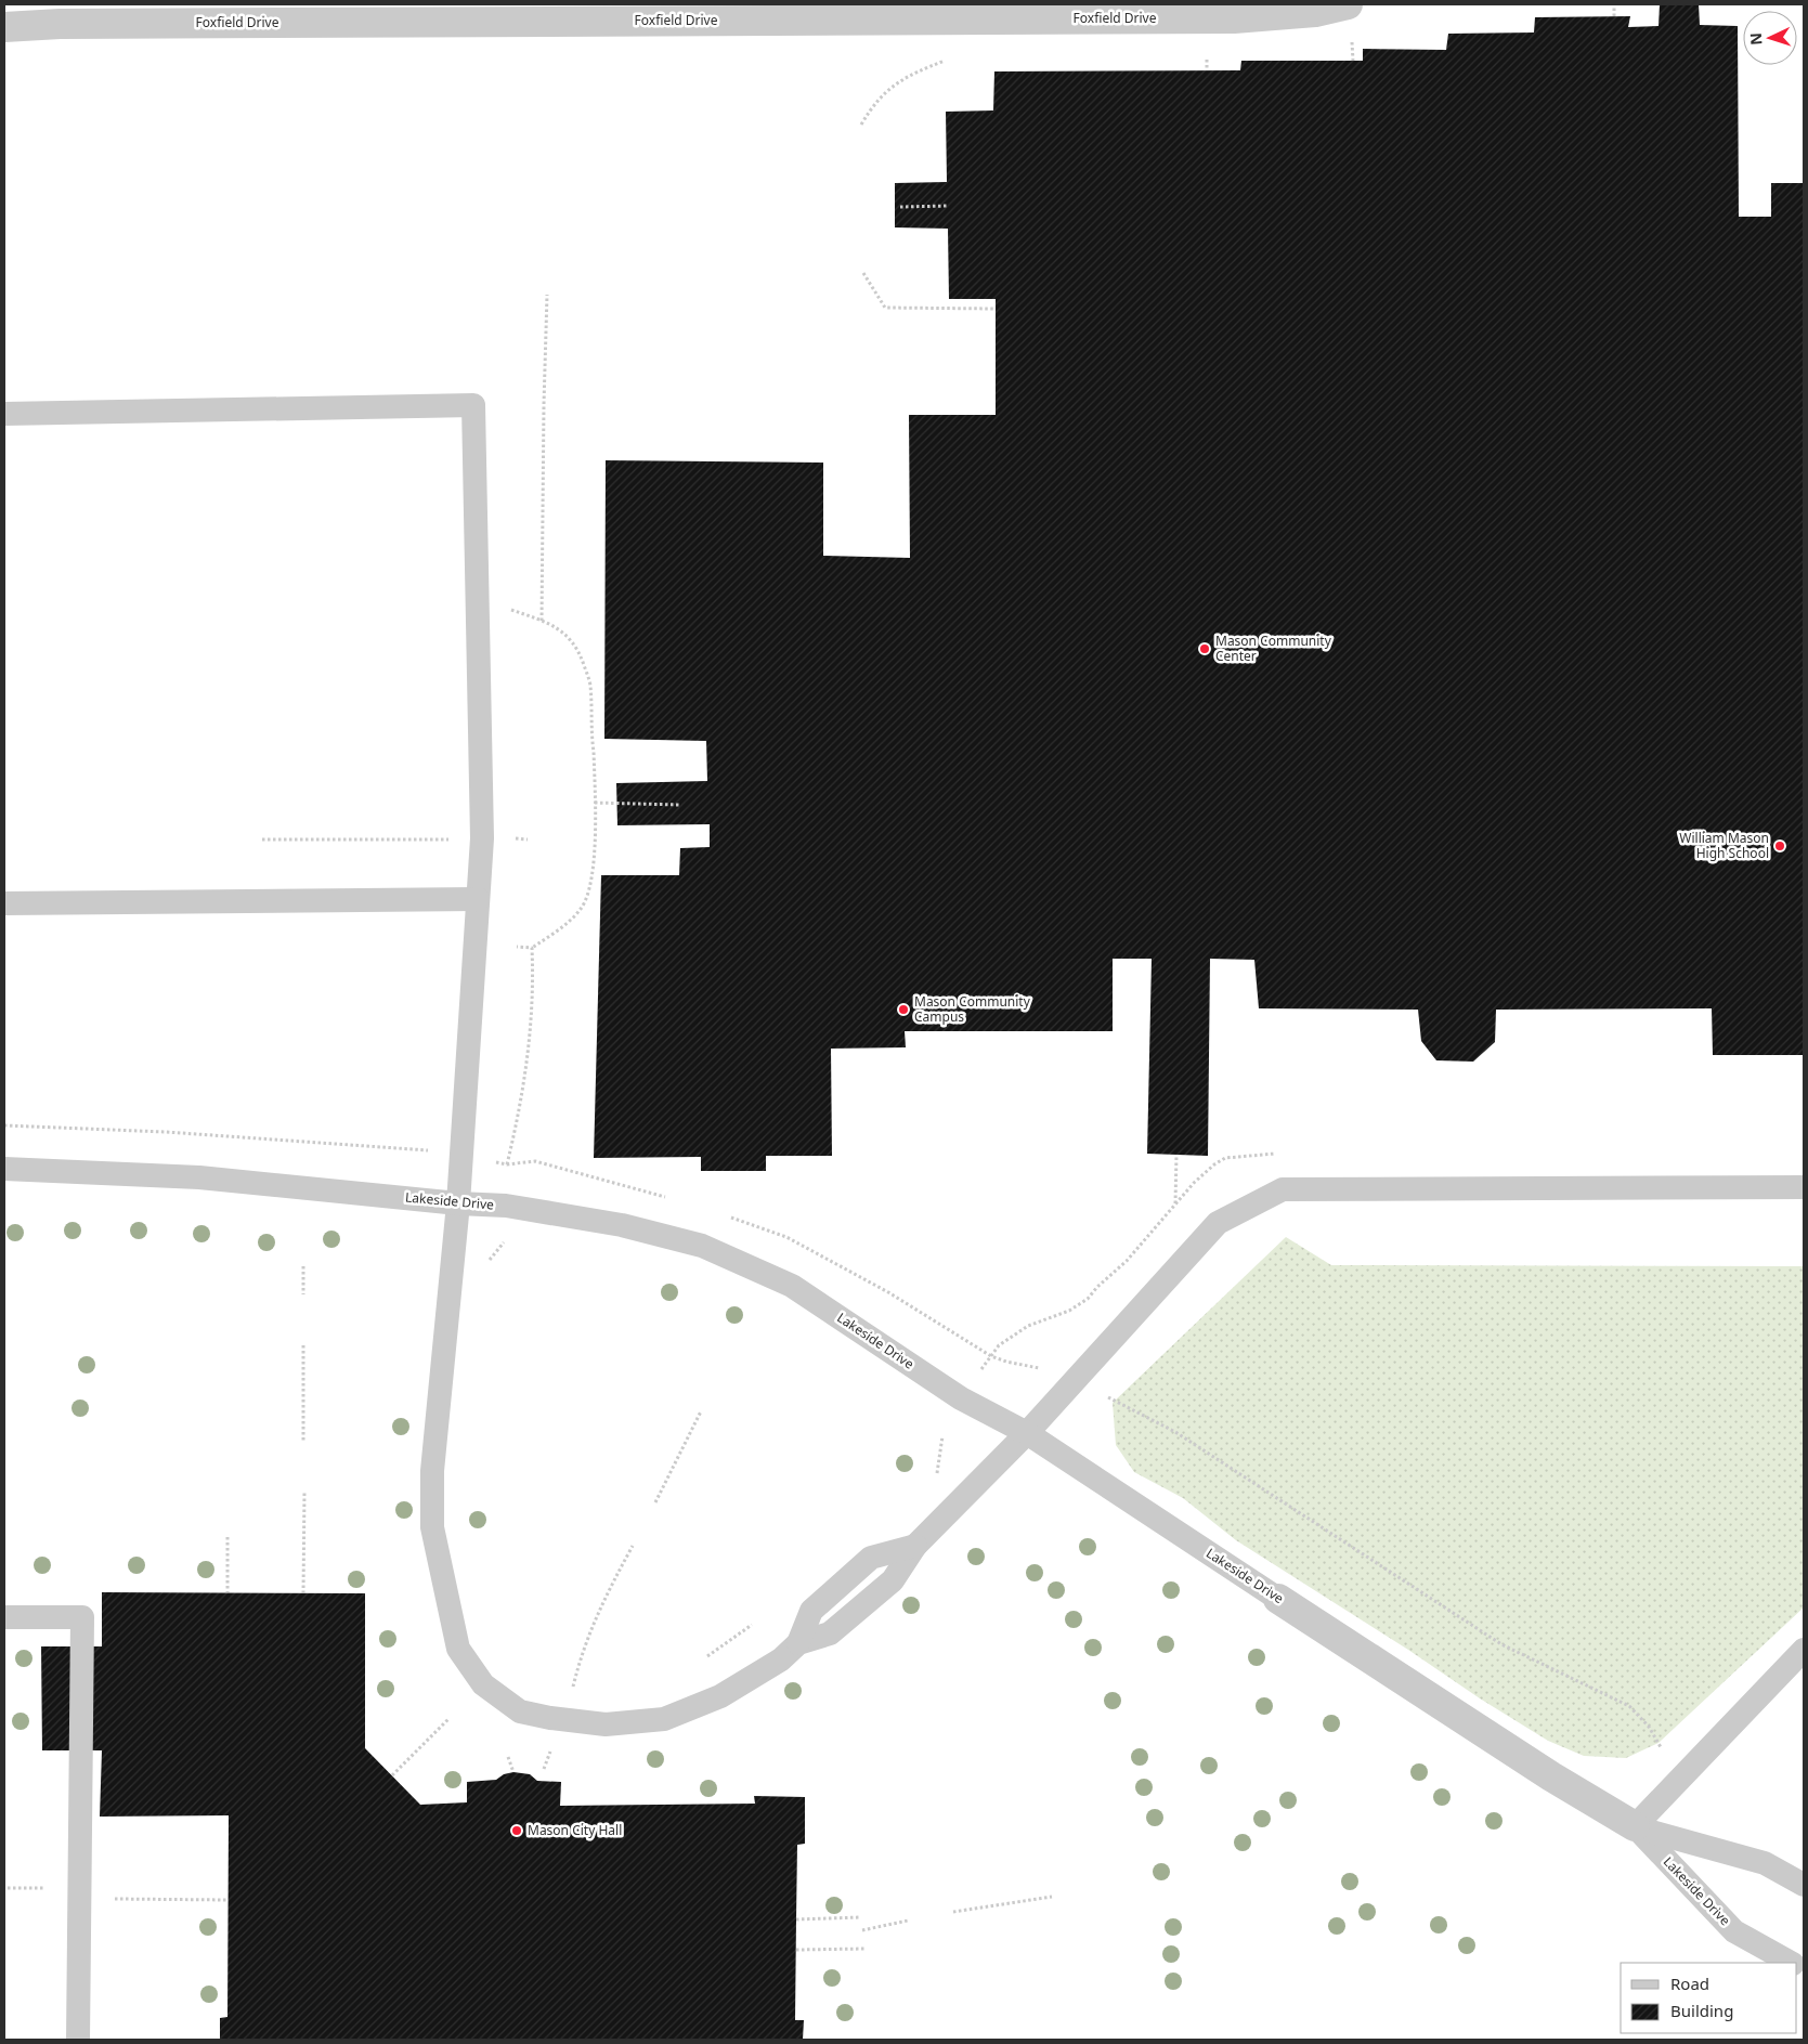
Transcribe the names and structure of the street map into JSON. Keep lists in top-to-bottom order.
{
  "streets": {
    "street": ["Foxfield Drive", "Lakeside Drive"]
  },
  "places": [
    "Mason Community Center",
    "William Mason High School",
    "Mason Community Campus",
    "Mason City Hall"
  ],
  "legend": ["Road", "Building"],
  "north": "left"
}
